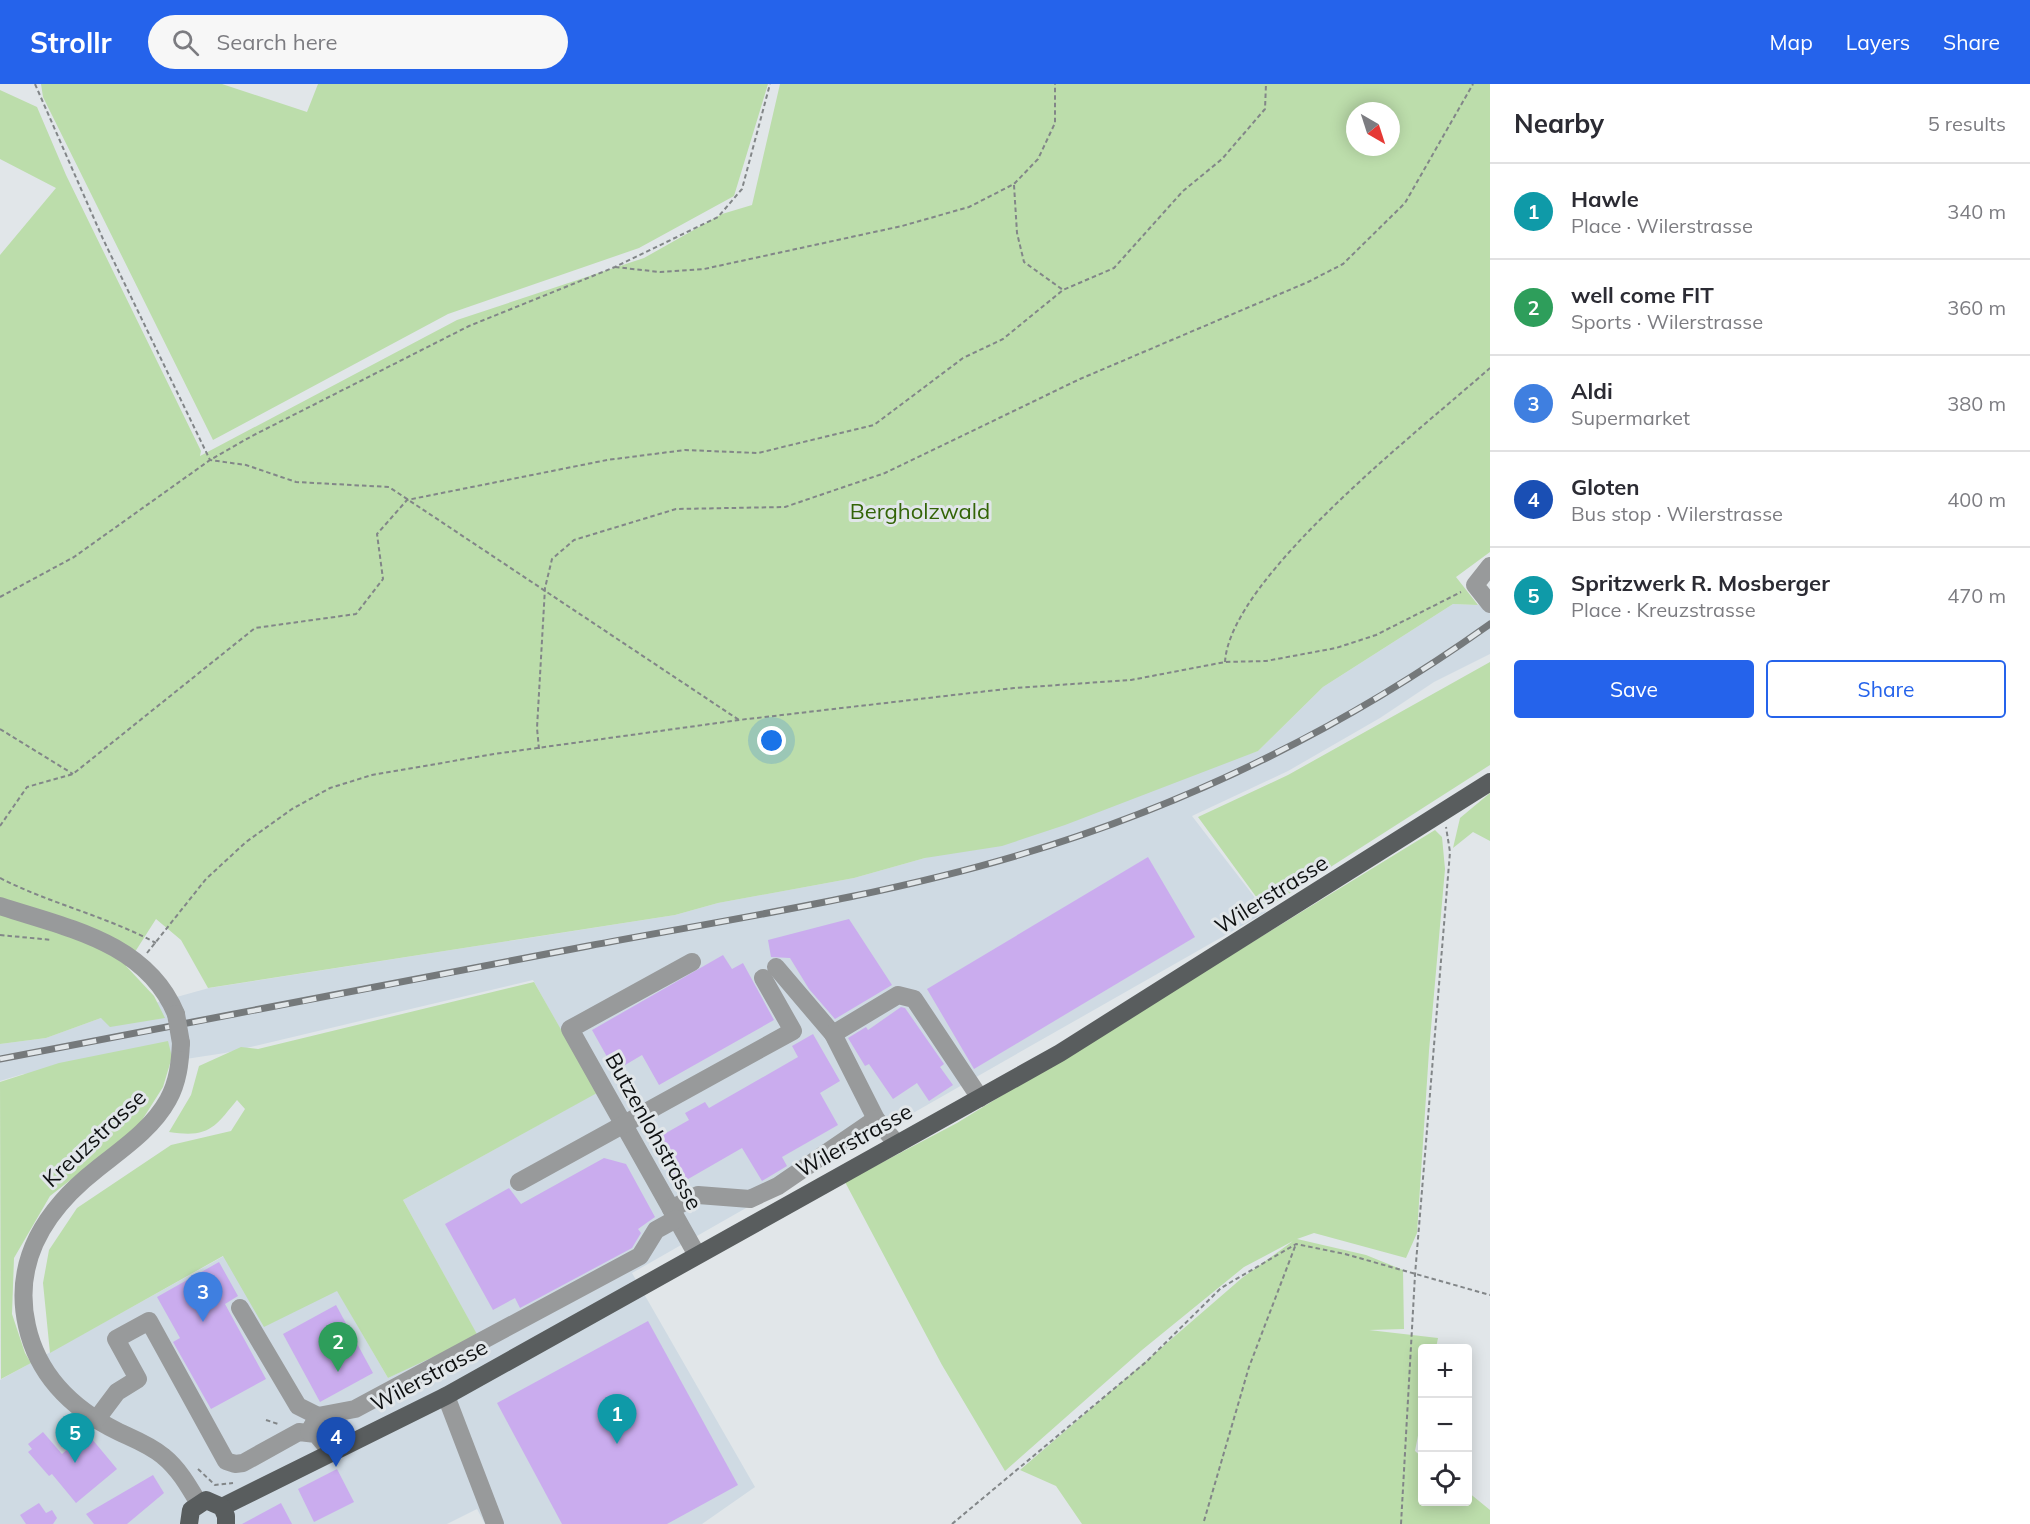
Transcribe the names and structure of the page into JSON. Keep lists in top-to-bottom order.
{
  "streets": {
    "main road": ["Wilerstrasse"],
    "street": ["Butzenlohstrasse", "Kreuzstrasse"]
  },
  "crossings": [
    ["Wilerstrasse", "Butzenlohstrasse"]
  ],
  "parks": ["Bergholzwald"],
  "north": "bottom right",
  "page": {
    "header": "Strollr",
    "search": "Search here",
    "nav": ["Map", "Layers", "Share"],
    "heading": ["Nearby", "5 results"],
    "list": [
      {
        "mark": "1",
        "name": "Hawle",
        "note": "Place · Wilerstrasse",
        "value": "340 m"
      },
      {
        "mark": "2",
        "name": "well come FIT",
        "note": "Sports · Wilerstrasse",
        "value": "360 m"
      },
      {
        "mark": "3",
        "name": "Aldi",
        "note": "Supermarket",
        "value": "380 m"
      },
      {
        "mark": "4",
        "name": "Gloten",
        "note": "Bus stop · Wilerstrasse",
        "value": "400 m"
      },
      {
        "mark": "5",
        "name": "Spritzwerk R. Mosberger",
        "note": "Place · Kreuzstrasse",
        "value": "470 m"
      }
    ],
    "buttons": ["Save", "Share"],
    "pins": [
      "3",
      "2",
      "1",
      "5",
      "4"
    ],
    "map_buttons": ["+", "−"]
  }
}
